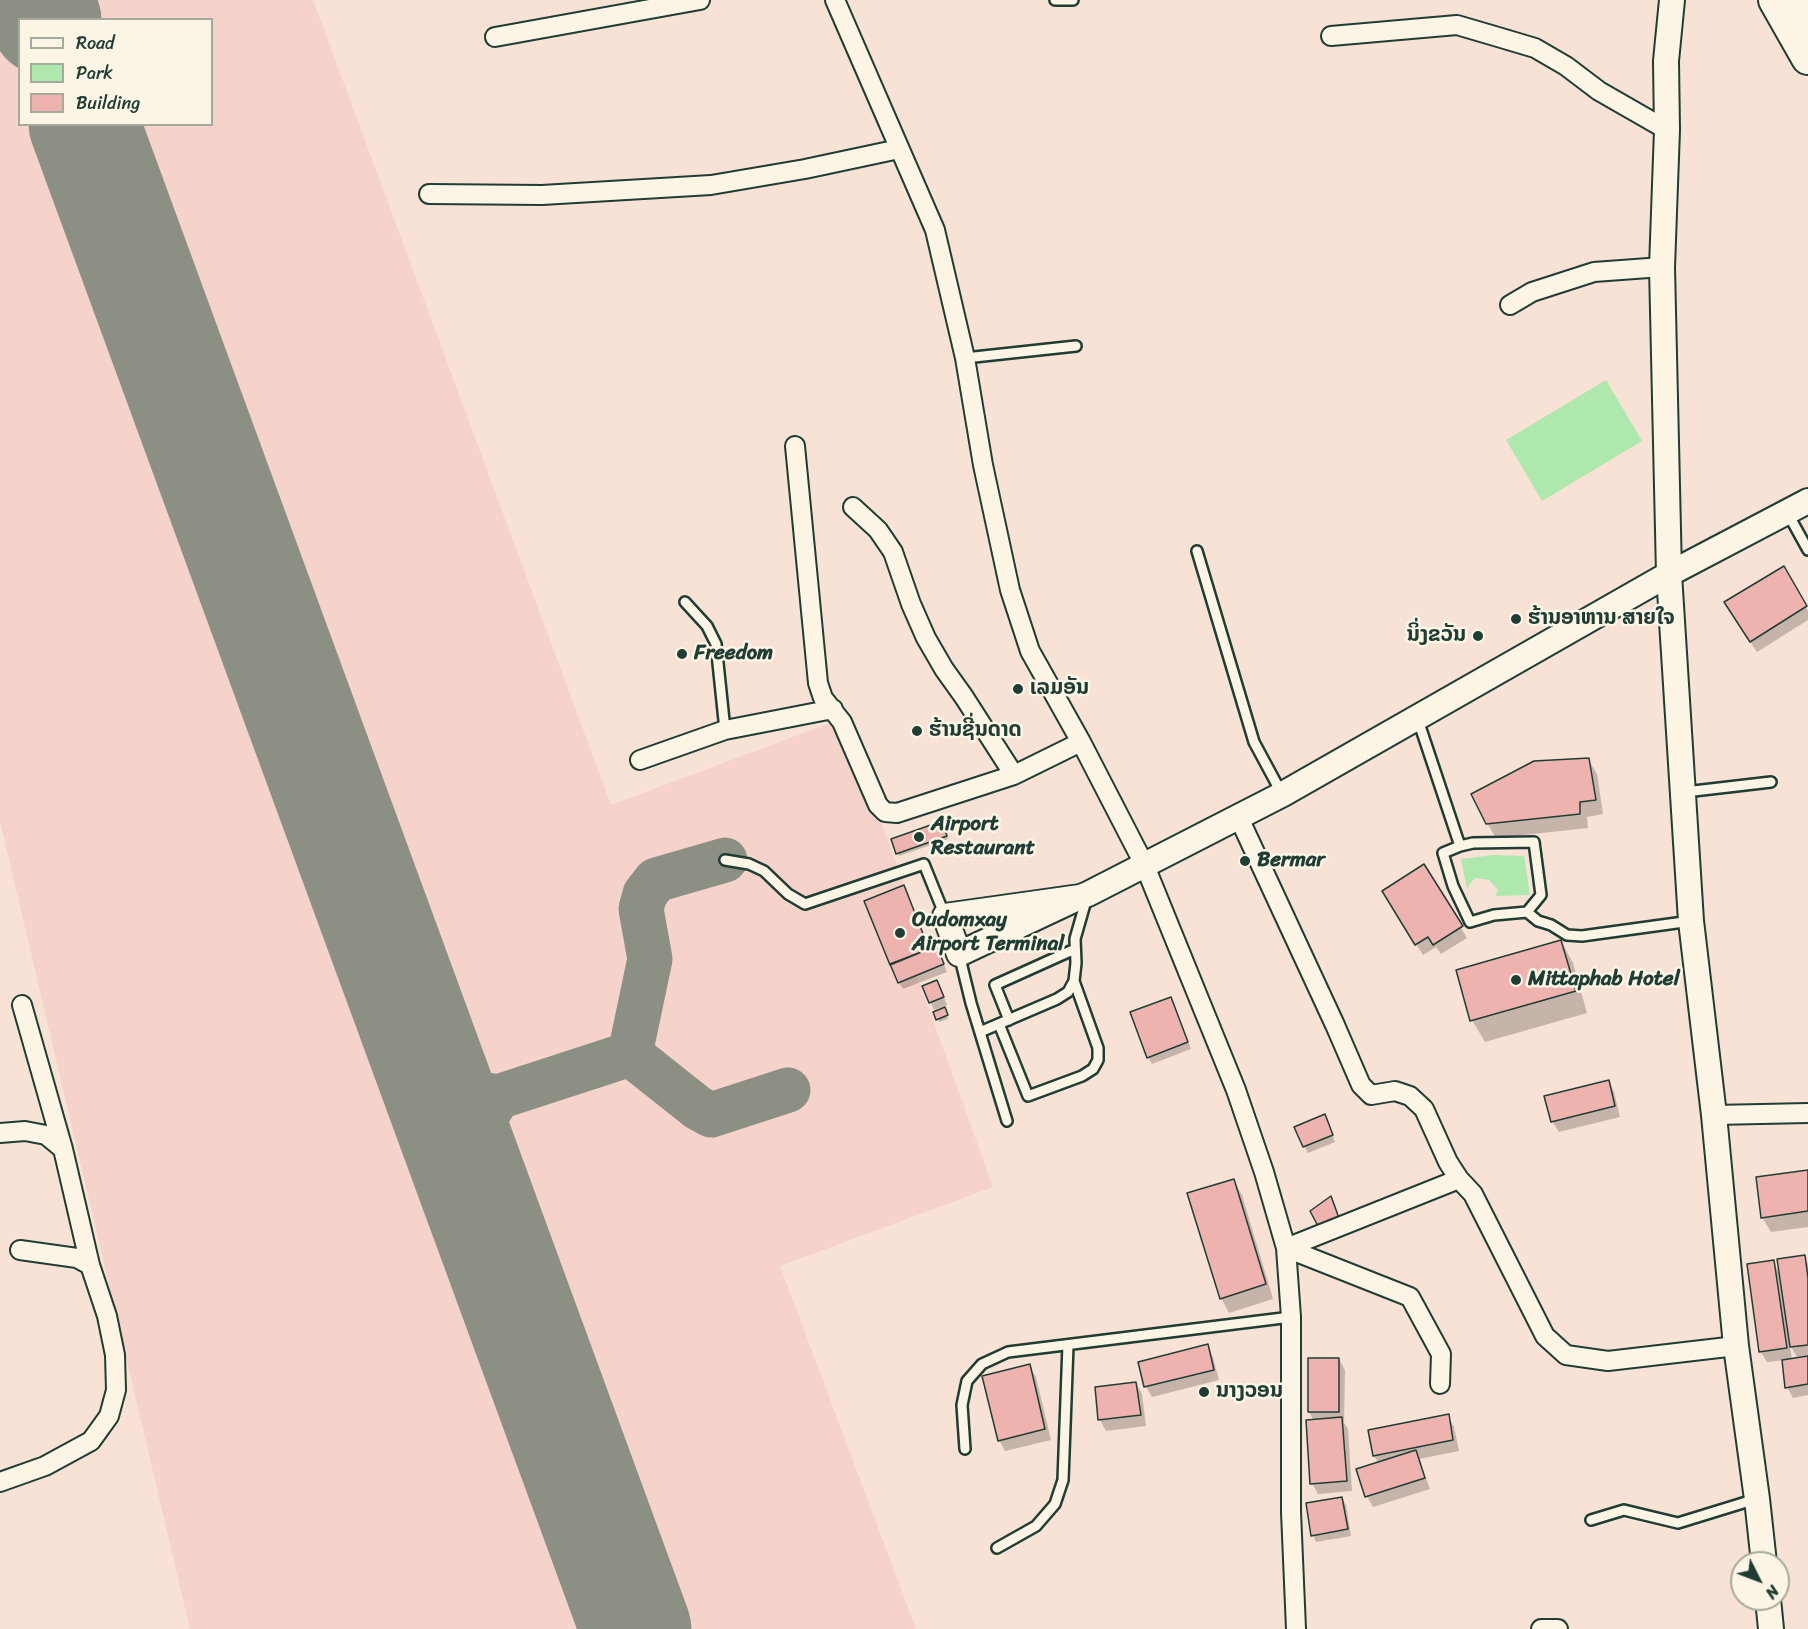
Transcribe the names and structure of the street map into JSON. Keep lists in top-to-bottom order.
{
  "places": [
    "ຮ້ານອາຫານ ສາຍໃຈ",
    "ນິ່ງຂວັນ",
    "Freedom",
    "ເລມອັນ",
    "ຮ້ານຊີ່ນດາດ",
    "Airport Restaurant",
    "Bermar",
    "Oudomxay Airport Terminal",
    "Mittaphab Hotel",
    "ນາງວອນ"
  ],
  "legend": ["Road", "Park", "Building"],
  "north": "bottom right"
}
